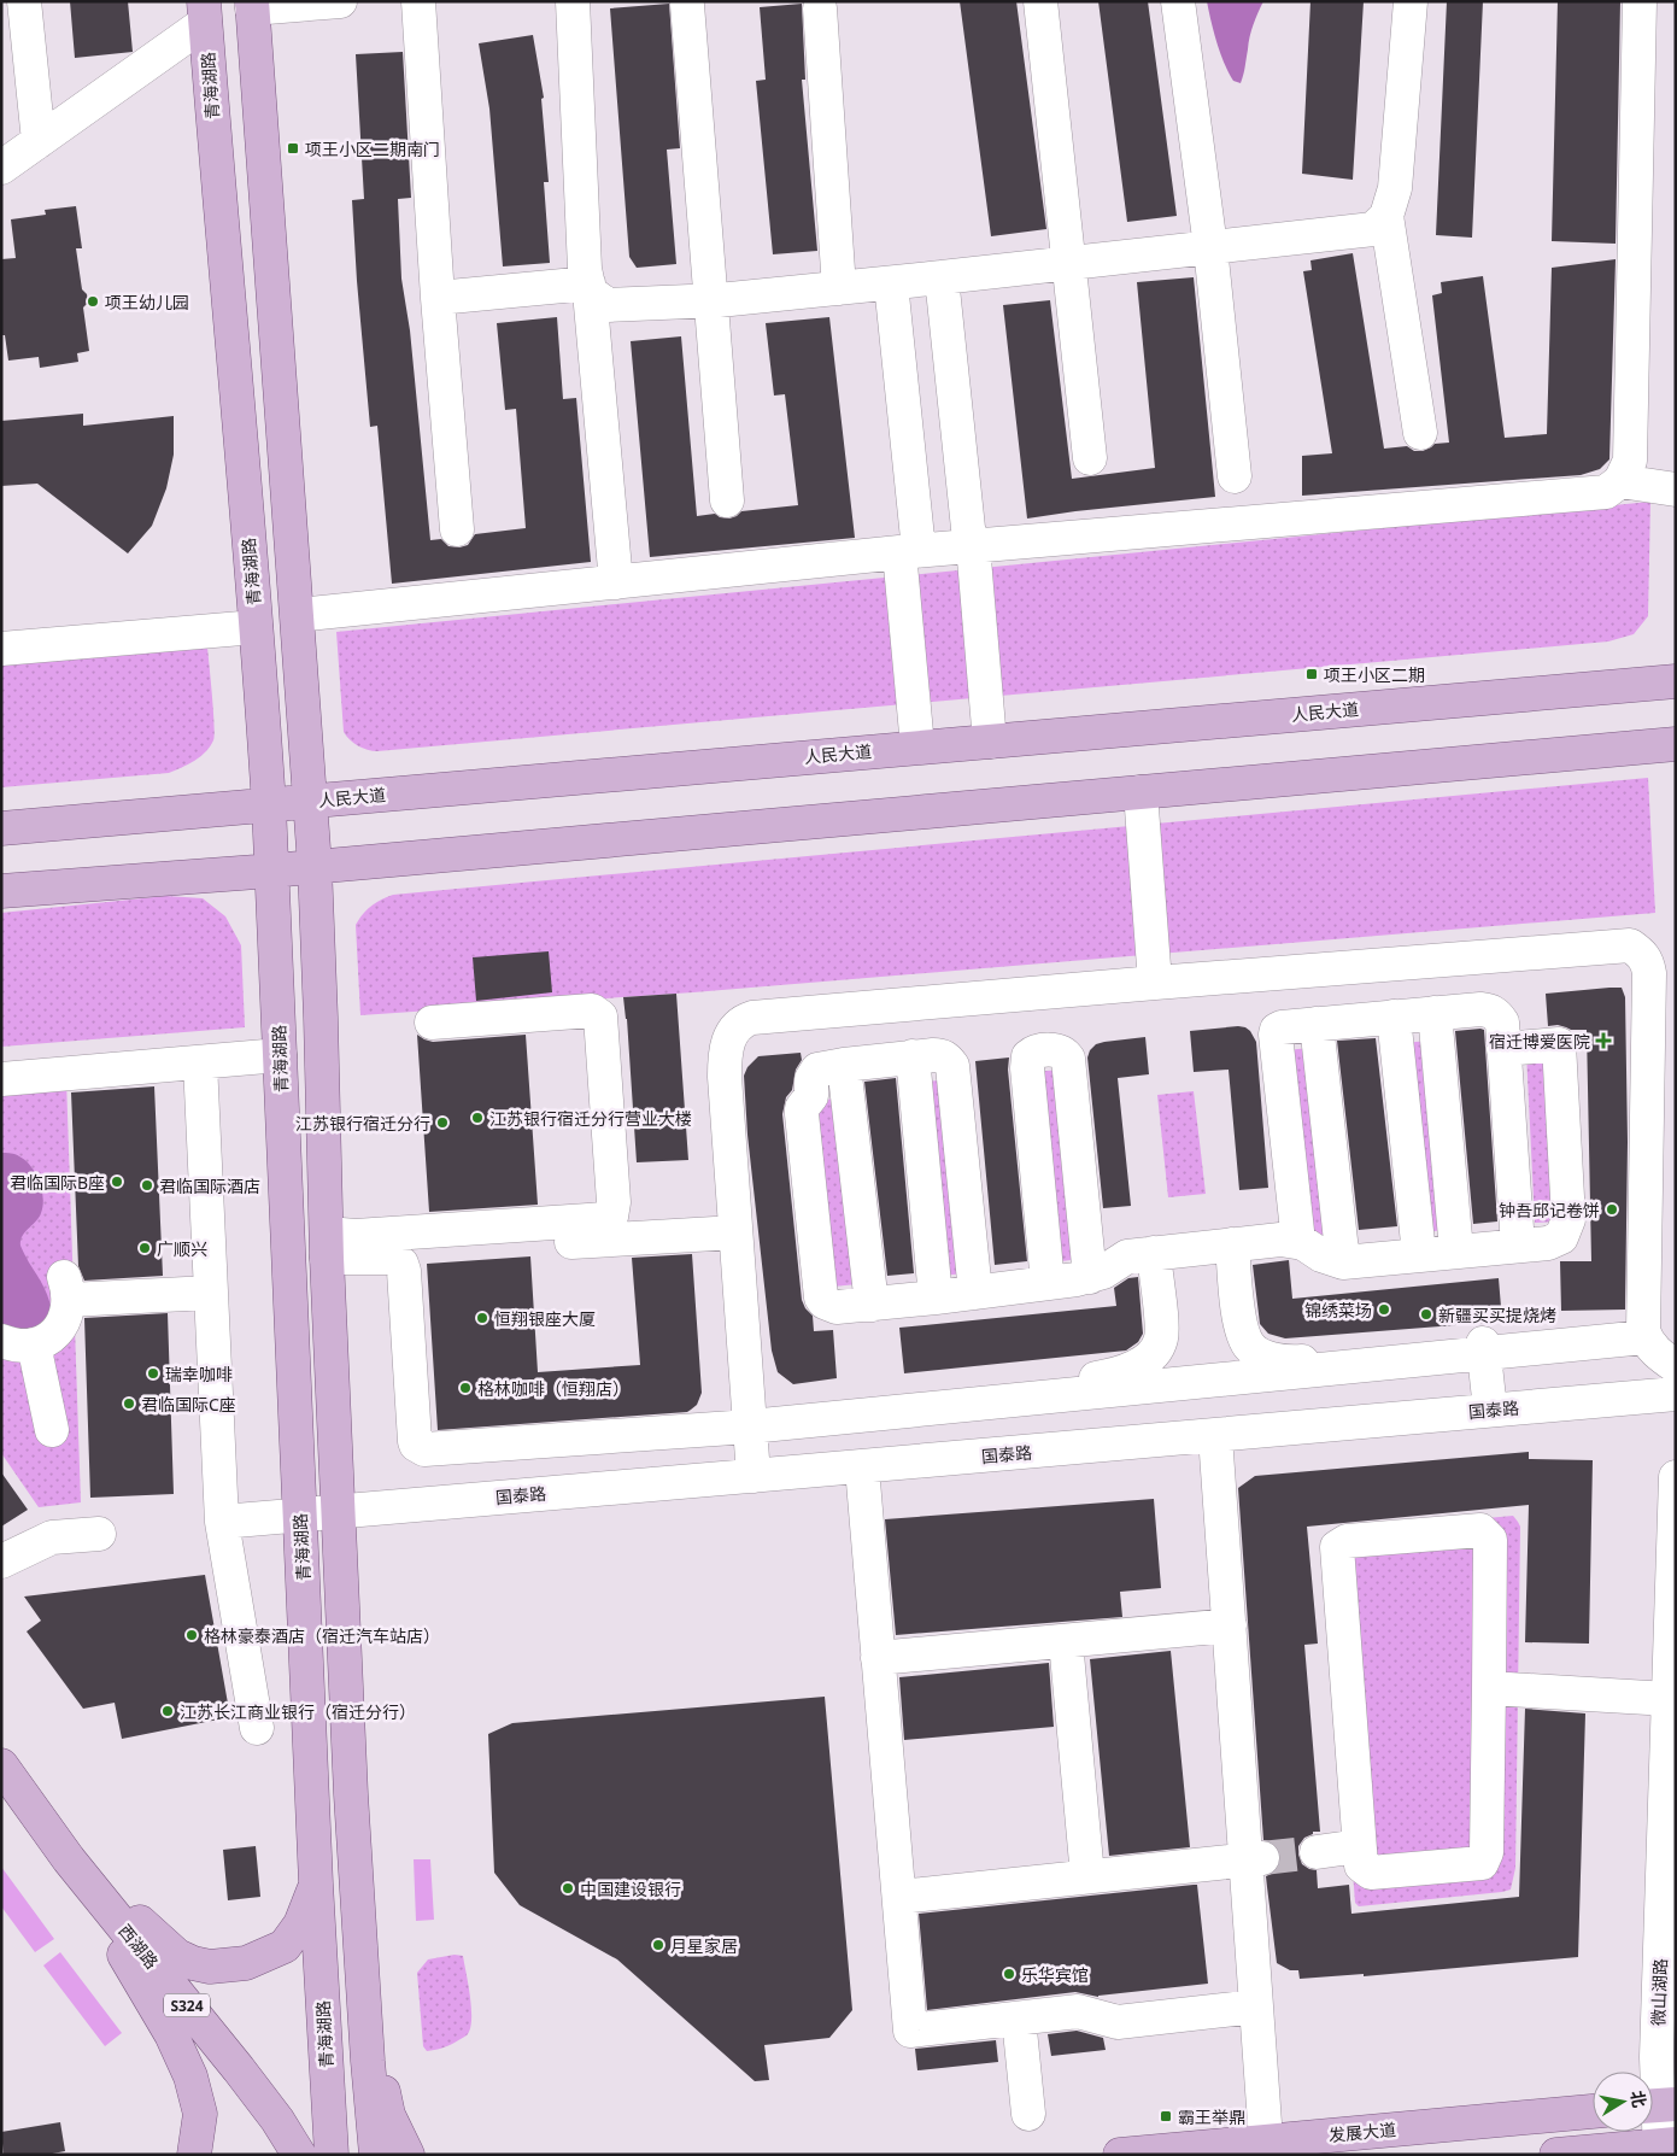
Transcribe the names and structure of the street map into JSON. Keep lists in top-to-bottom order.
{
  "streets": {
    "main road": [
      "青海湖路",
      "人民大道",
      "西湖路",
      "S324",
      "发展大道"
    ],
    "street": ["国泰路", "微山湖路"]
  },
  "crossings": [
    ["青海湖路", "人民大道"],
    ["青海湖路", "国泰路"]
  ],
  "places": {
    "transit": ["项王小区二期南门", "项王小区二期", "霸王举鼎"],
    "other": [
      "项王幼儿园",
      "江苏银行宿迁分行营业大楼",
      "江苏银行宿迁分行",
      "君临国际B座",
      "君临国际酒店",
      "钟吾邱记卷饼",
      "广顺兴",
      "锦绣菜场",
      "新疆买买提烧烤",
      "恒翔银座大厦",
      "瑞幸咖啡",
      "格林咖啡（恒翔店）",
      "君临国际C座",
      "格林豪泰酒店（宿迁汽车站店）",
      "江苏长江商业银行（宿迁分行）",
      "中国建设银行",
      "月星家居",
      "乐华宾馆"
    ],
    "health": ["宿迁博爱医院"]
  },
  "north": "right"
}
